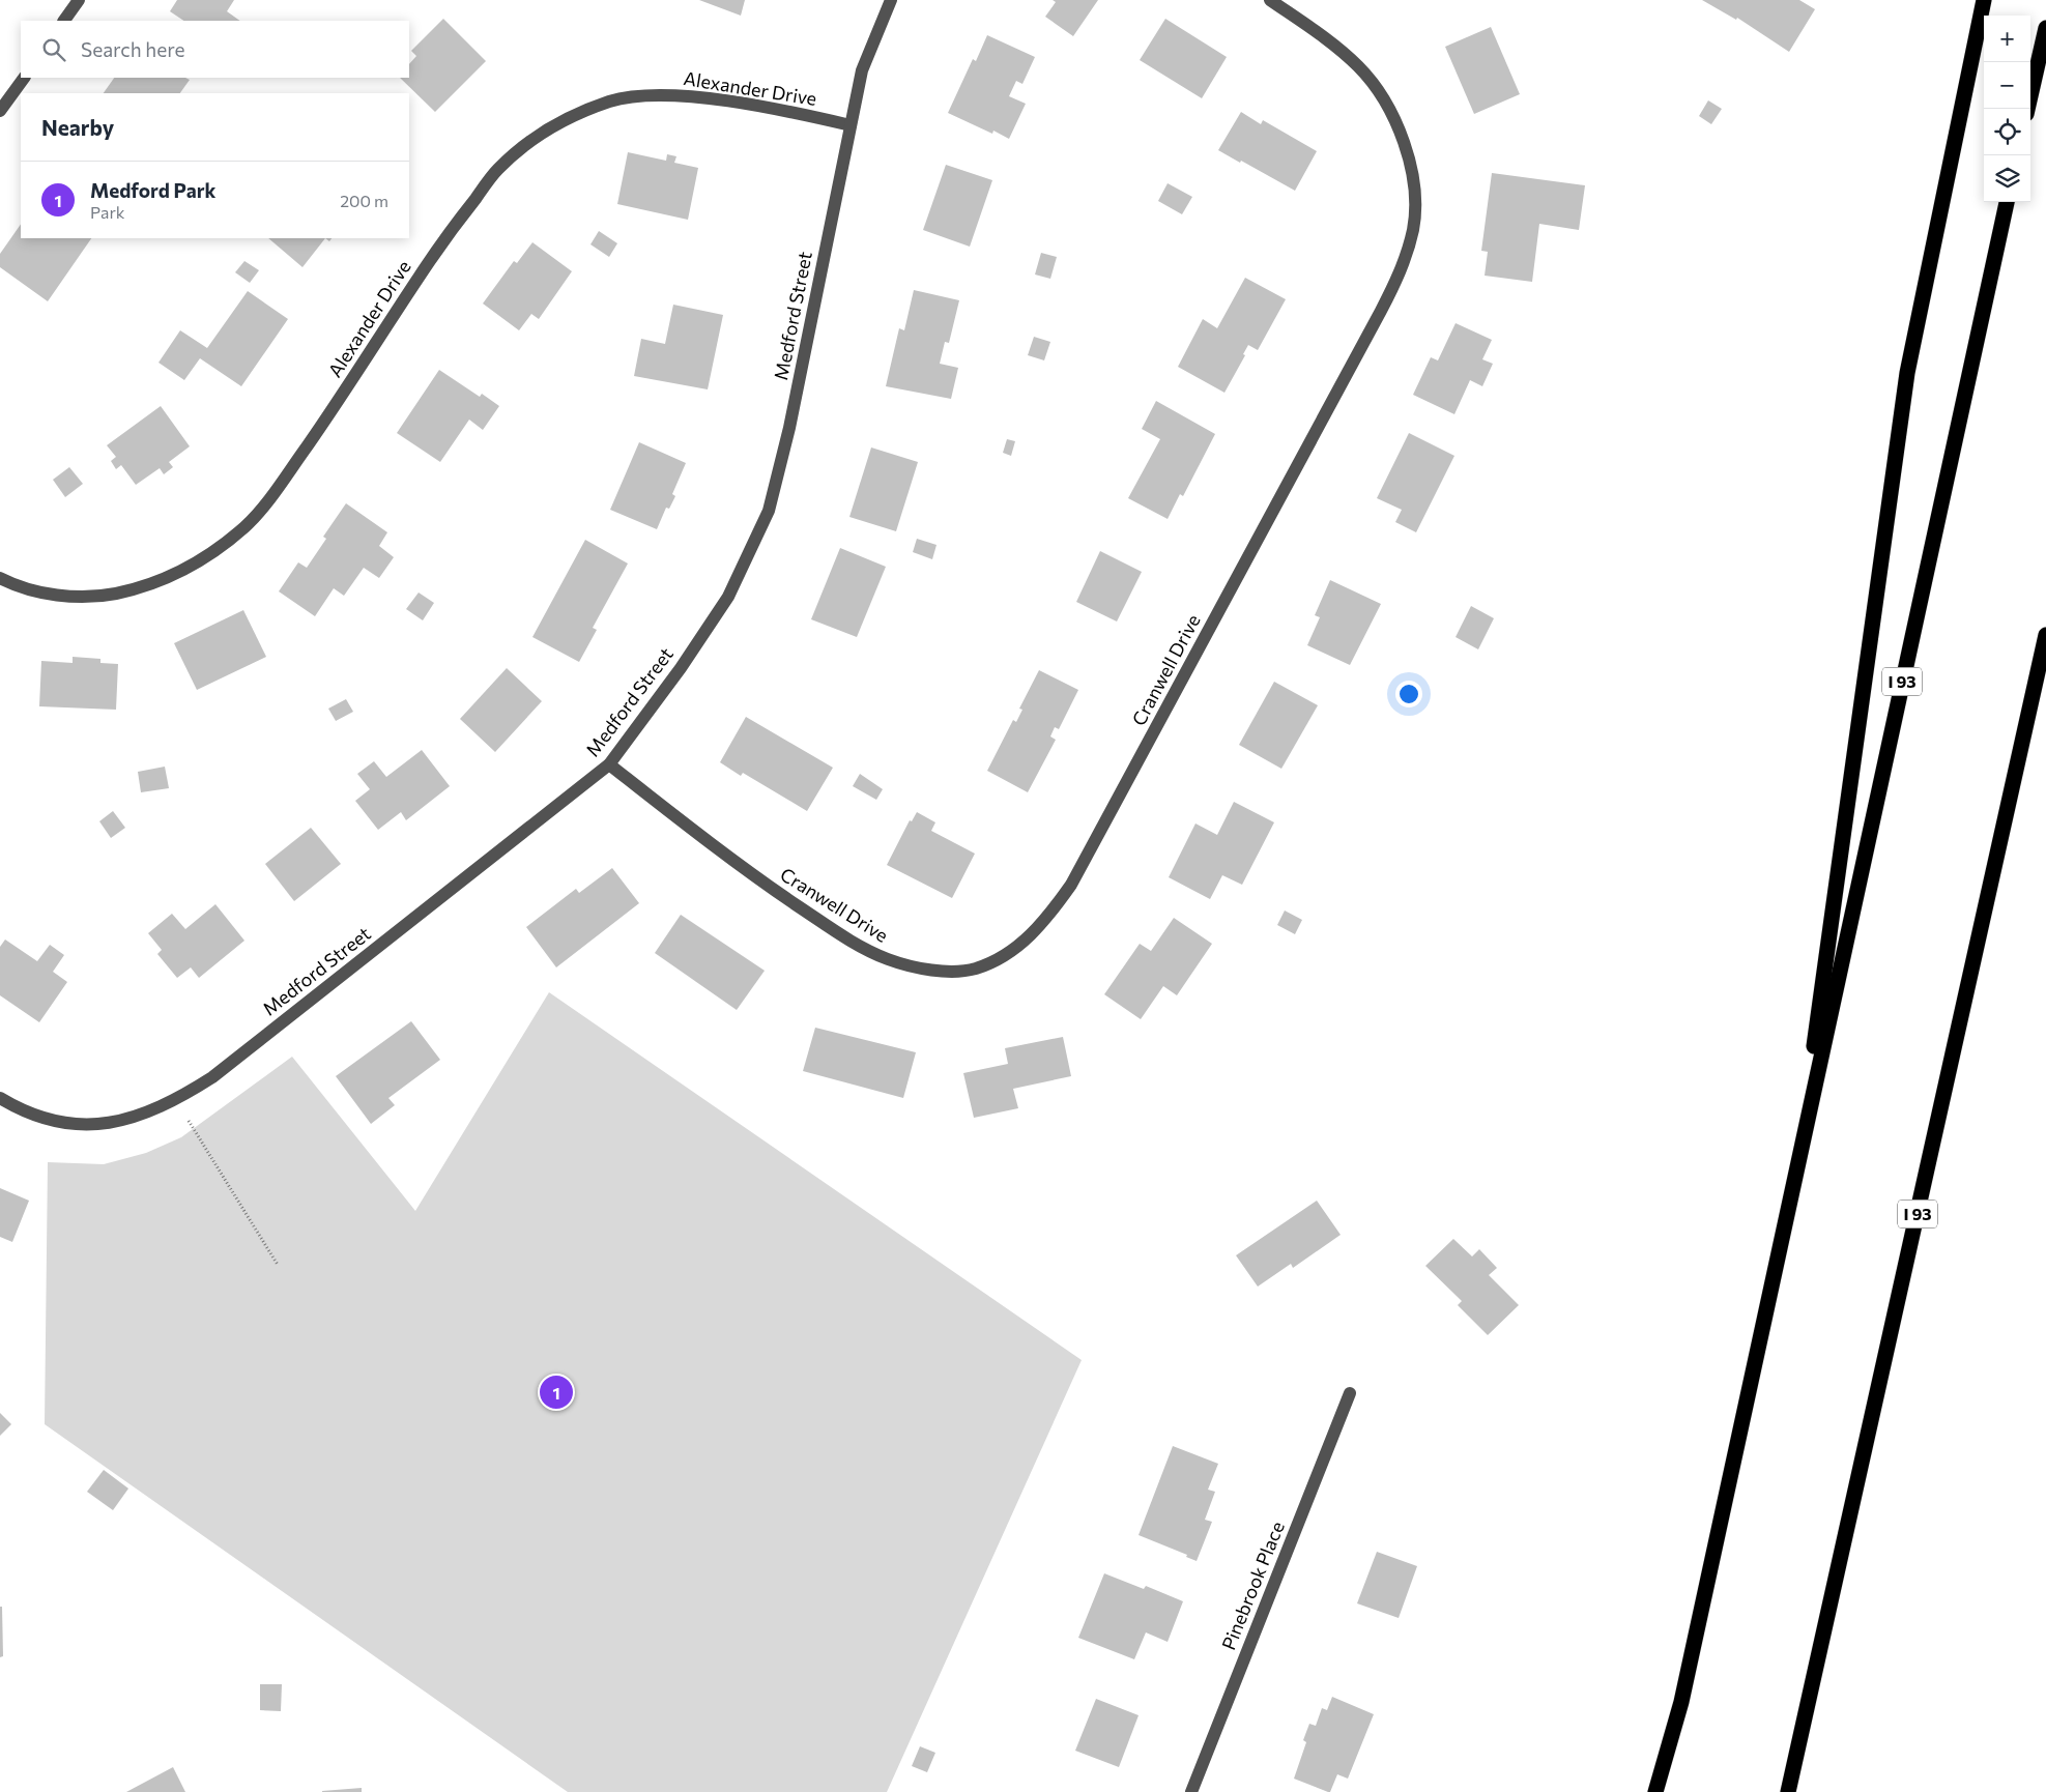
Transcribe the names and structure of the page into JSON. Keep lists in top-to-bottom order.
{
  "streets": {
    "highway": ["I 93"],
    "street": [
      "Alexander Drive",
      "Medford Street",
      "Cranwell Drive",
      "Pinebrook Place"
    ]
  },
  "crossings": [
    ["Alexander Drive", "Medford Street"],
    ["Medford Street", "Cranwell Drive"]
  ],
  "page": {
    "map_buttons": ["+", "−"],
    "search": "Search here",
    "heading": "Nearby",
    "list": [
      {
        "mark": "1",
        "name": "Medford Park",
        "note": "Park",
        "value": "200 m"
      }
    ],
    "pins": "1"
  }
}
